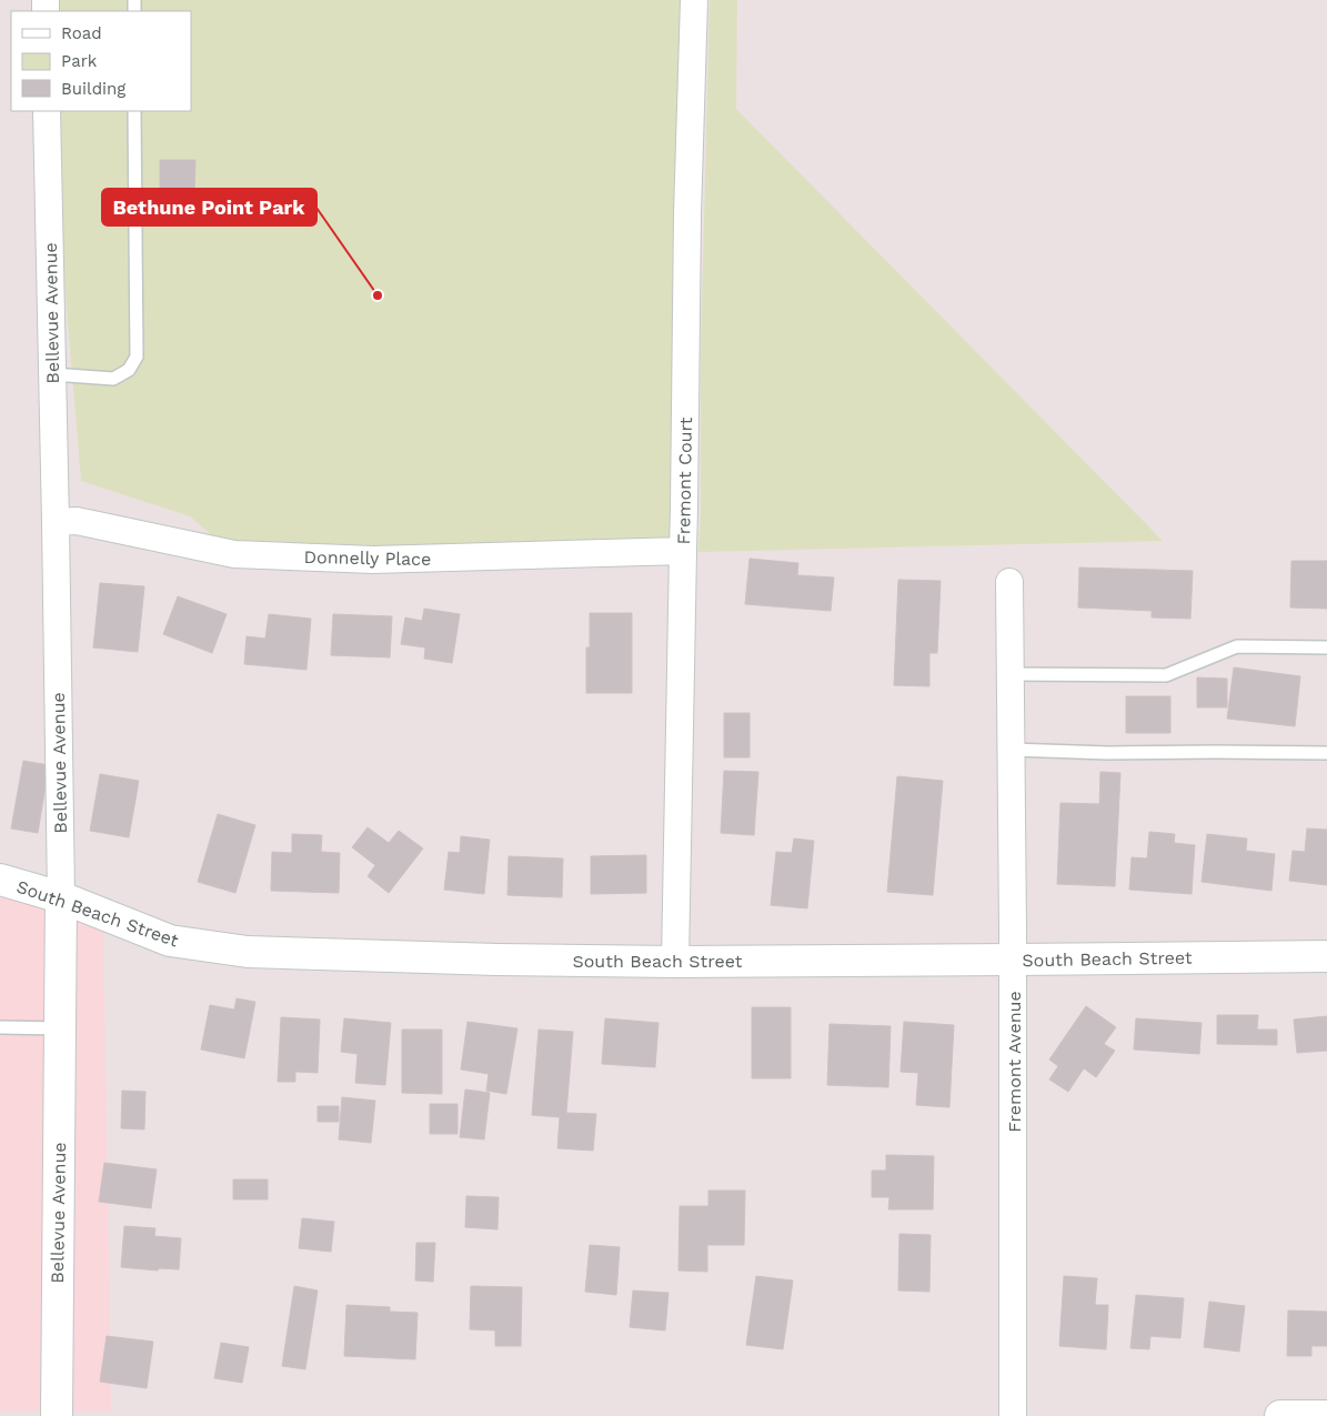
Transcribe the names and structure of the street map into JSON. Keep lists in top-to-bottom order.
{
  "streets": {
    "street": [
      "Bellevue Avenue",
      "Fremont Court",
      "Donnelly Place",
      "South Beach Street",
      "Fremont Avenue"
    ]
  },
  "crossings": [
    ["Bellevue Avenue", "Donnelly Place"],
    ["Bellevue Avenue", "South Beach Street"],
    ["Fremont Court", "Donnelly Place"],
    ["Fremont Court", "South Beach Street"],
    ["South Beach Street", "Fremont Avenue"]
  ],
  "places": ["Bethune Point Park"],
  "legend": ["Road", "Park", "Building"]
}
